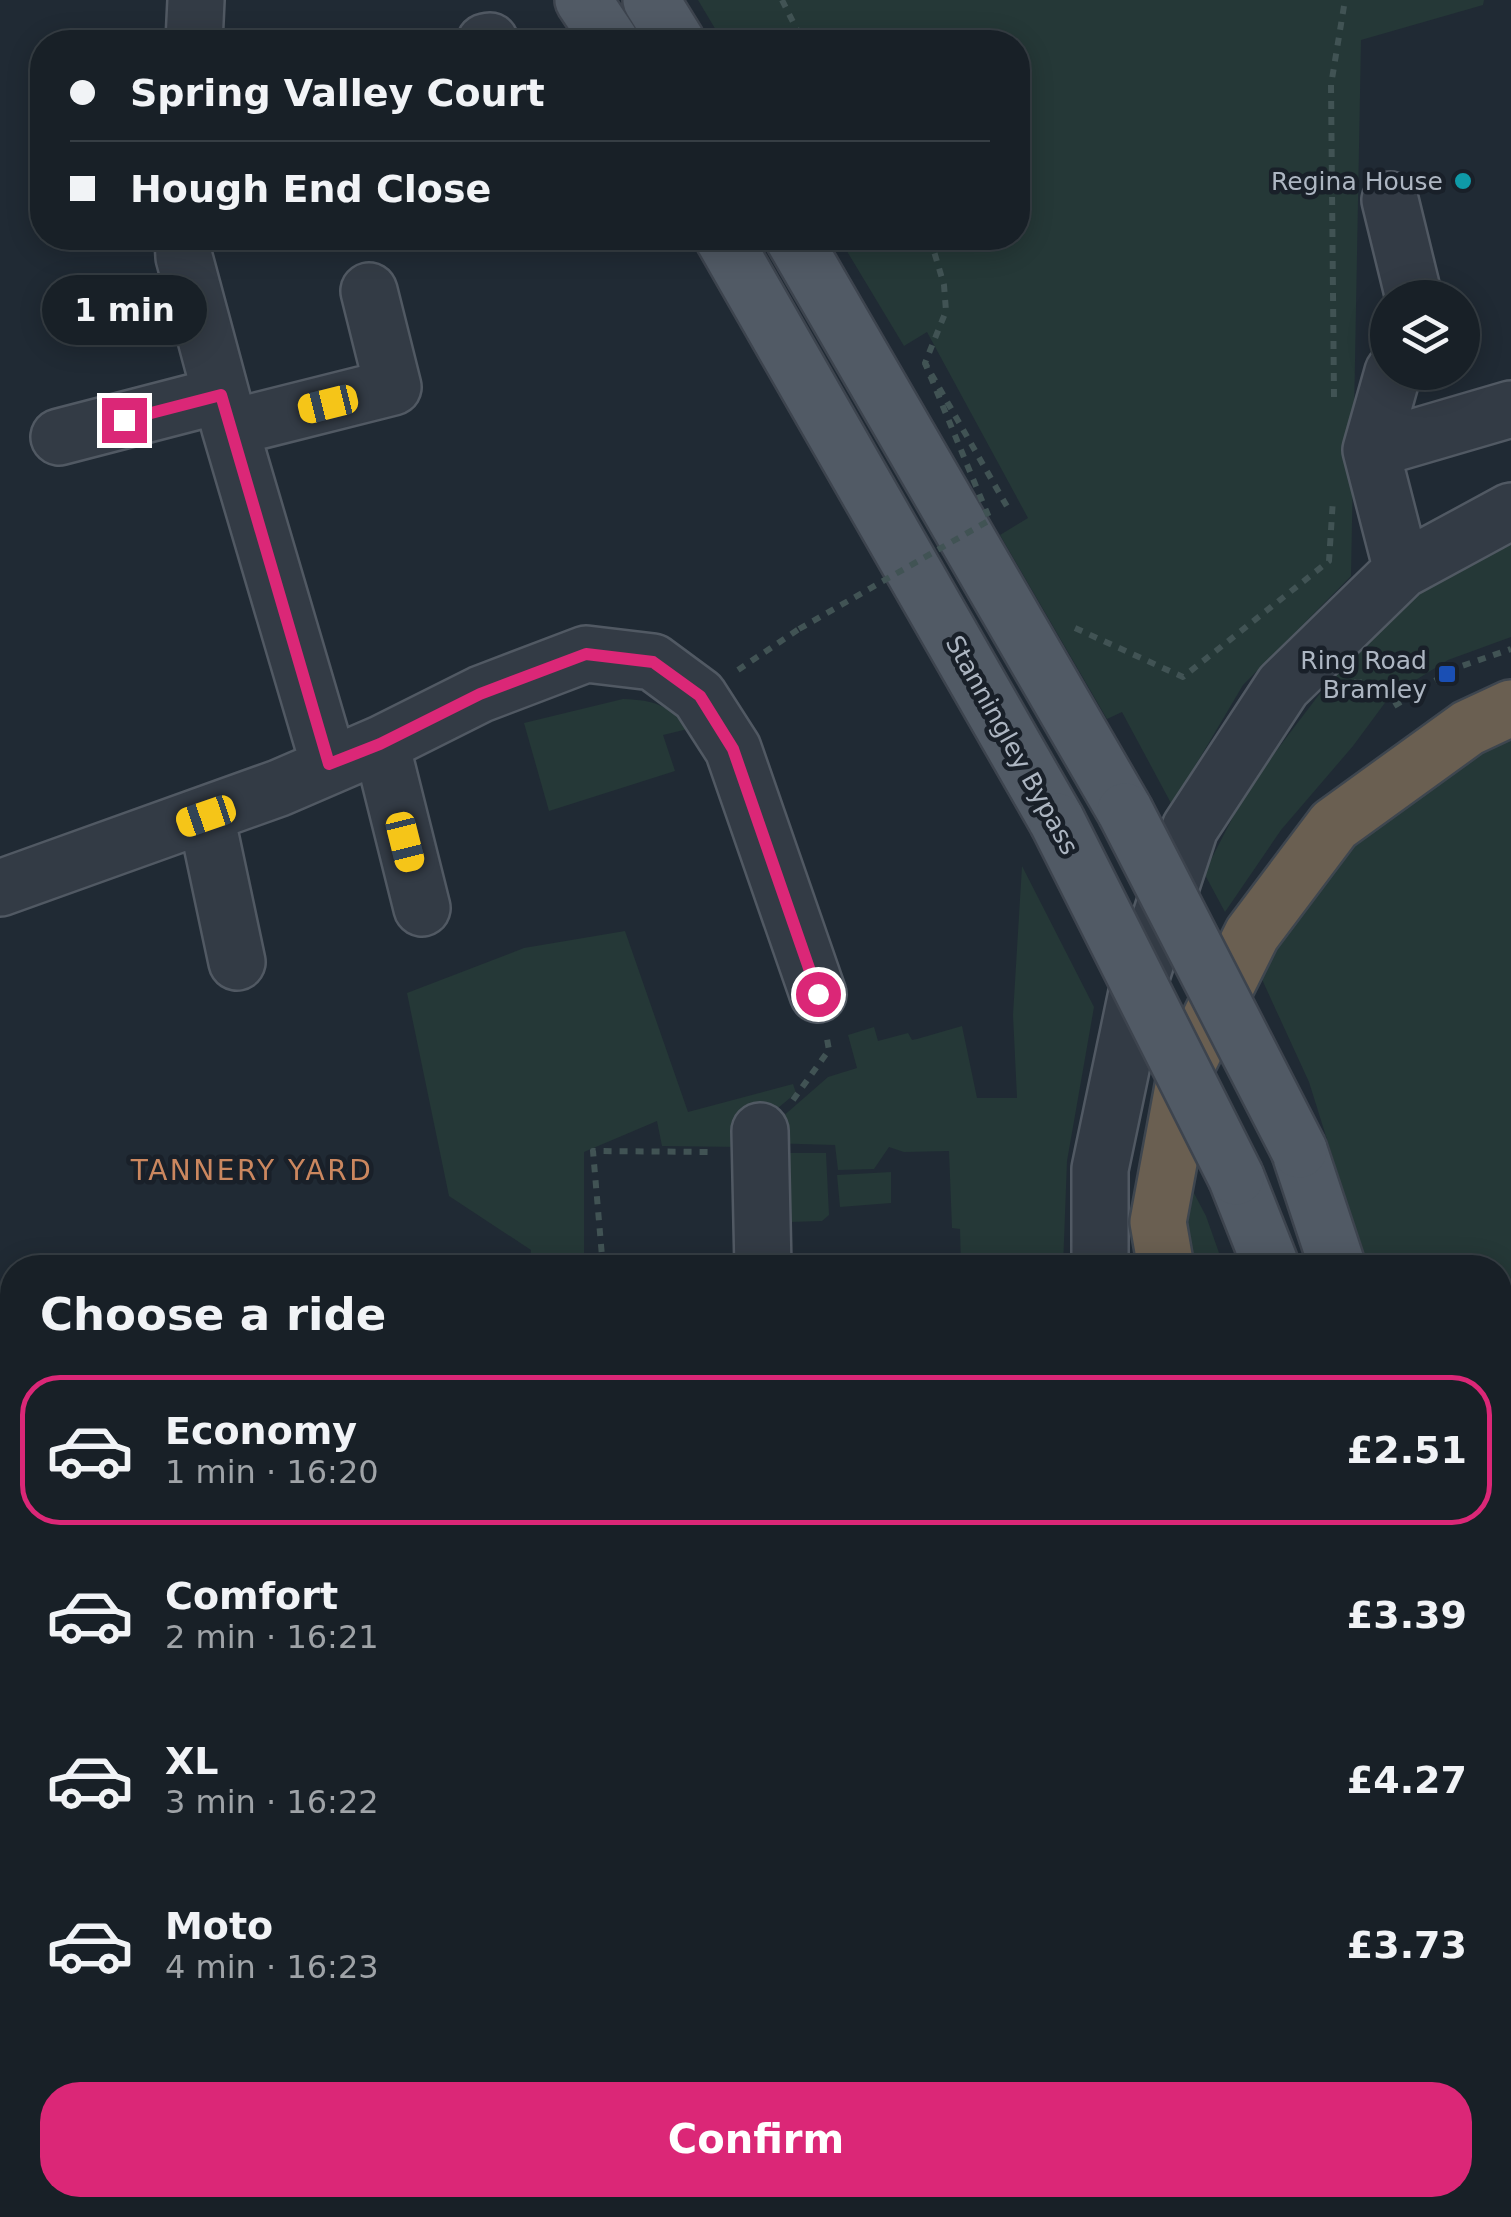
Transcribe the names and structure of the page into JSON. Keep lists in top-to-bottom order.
{
  "streets": {
    "main road": ["Stanningley Bypass"]
  },
  "districts": ["TANNERY YARD"],
  "places": {
    "other": ["Regina House"],
    "transit": ["Ring Road Bramley"]
  },
  "page": {
    "banner": ["Spring Valley Court", "Hough End Close"],
    "bubble": "1 min",
    "heading": "Choose a ride",
    "list": [
      {
        "name": "Economy",
        "note": "1 min · 16:20",
        "value": "£2.51"
      },
      {
        "name": "Comfort",
        "note": "2 min · 16:21",
        "value": "£3.39"
      },
      {
        "name": "XL",
        "note": "3 min · 16:22",
        "value": "£4.27"
      },
      {
        "name": "Moto",
        "note": "4 min · 16:23",
        "value": "£3.73"
      }
    ],
    "buttons": "Confirm"
  }
}
